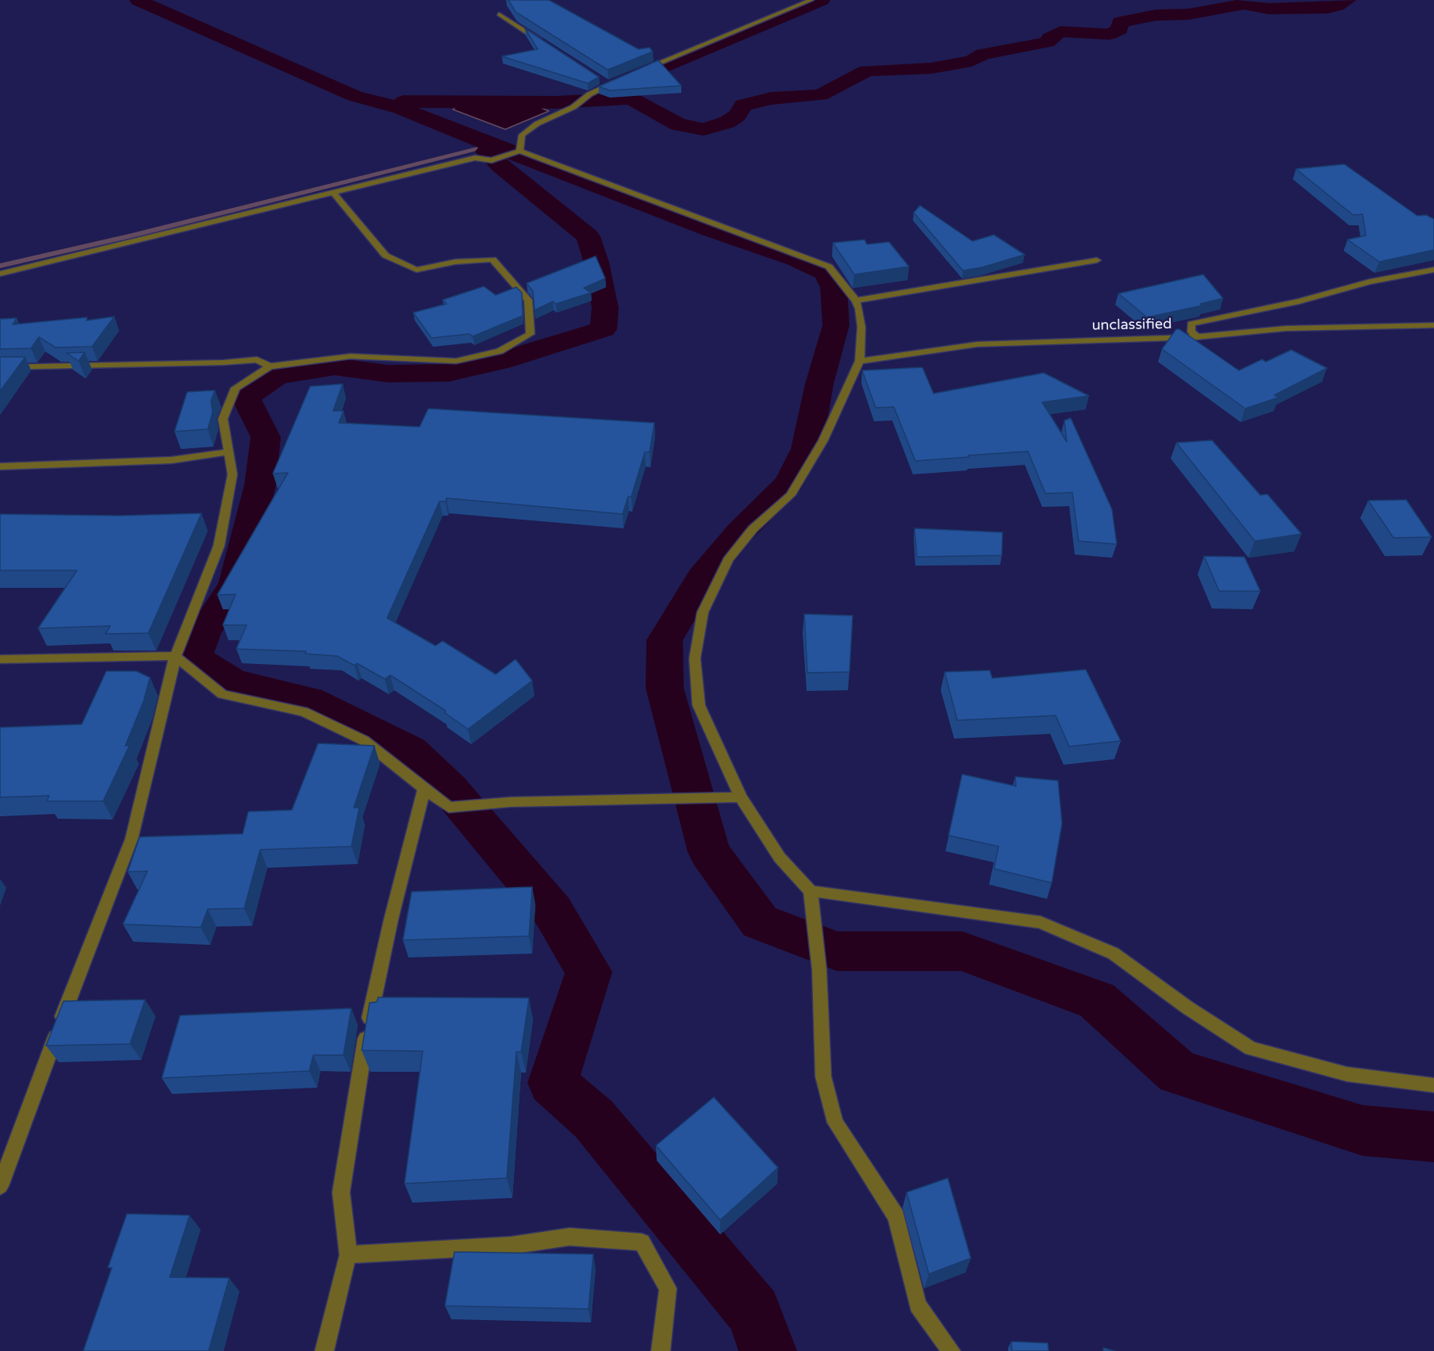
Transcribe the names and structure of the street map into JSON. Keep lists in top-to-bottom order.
{
  "streets": {
    "street": ["unclassified"]
  }
}
